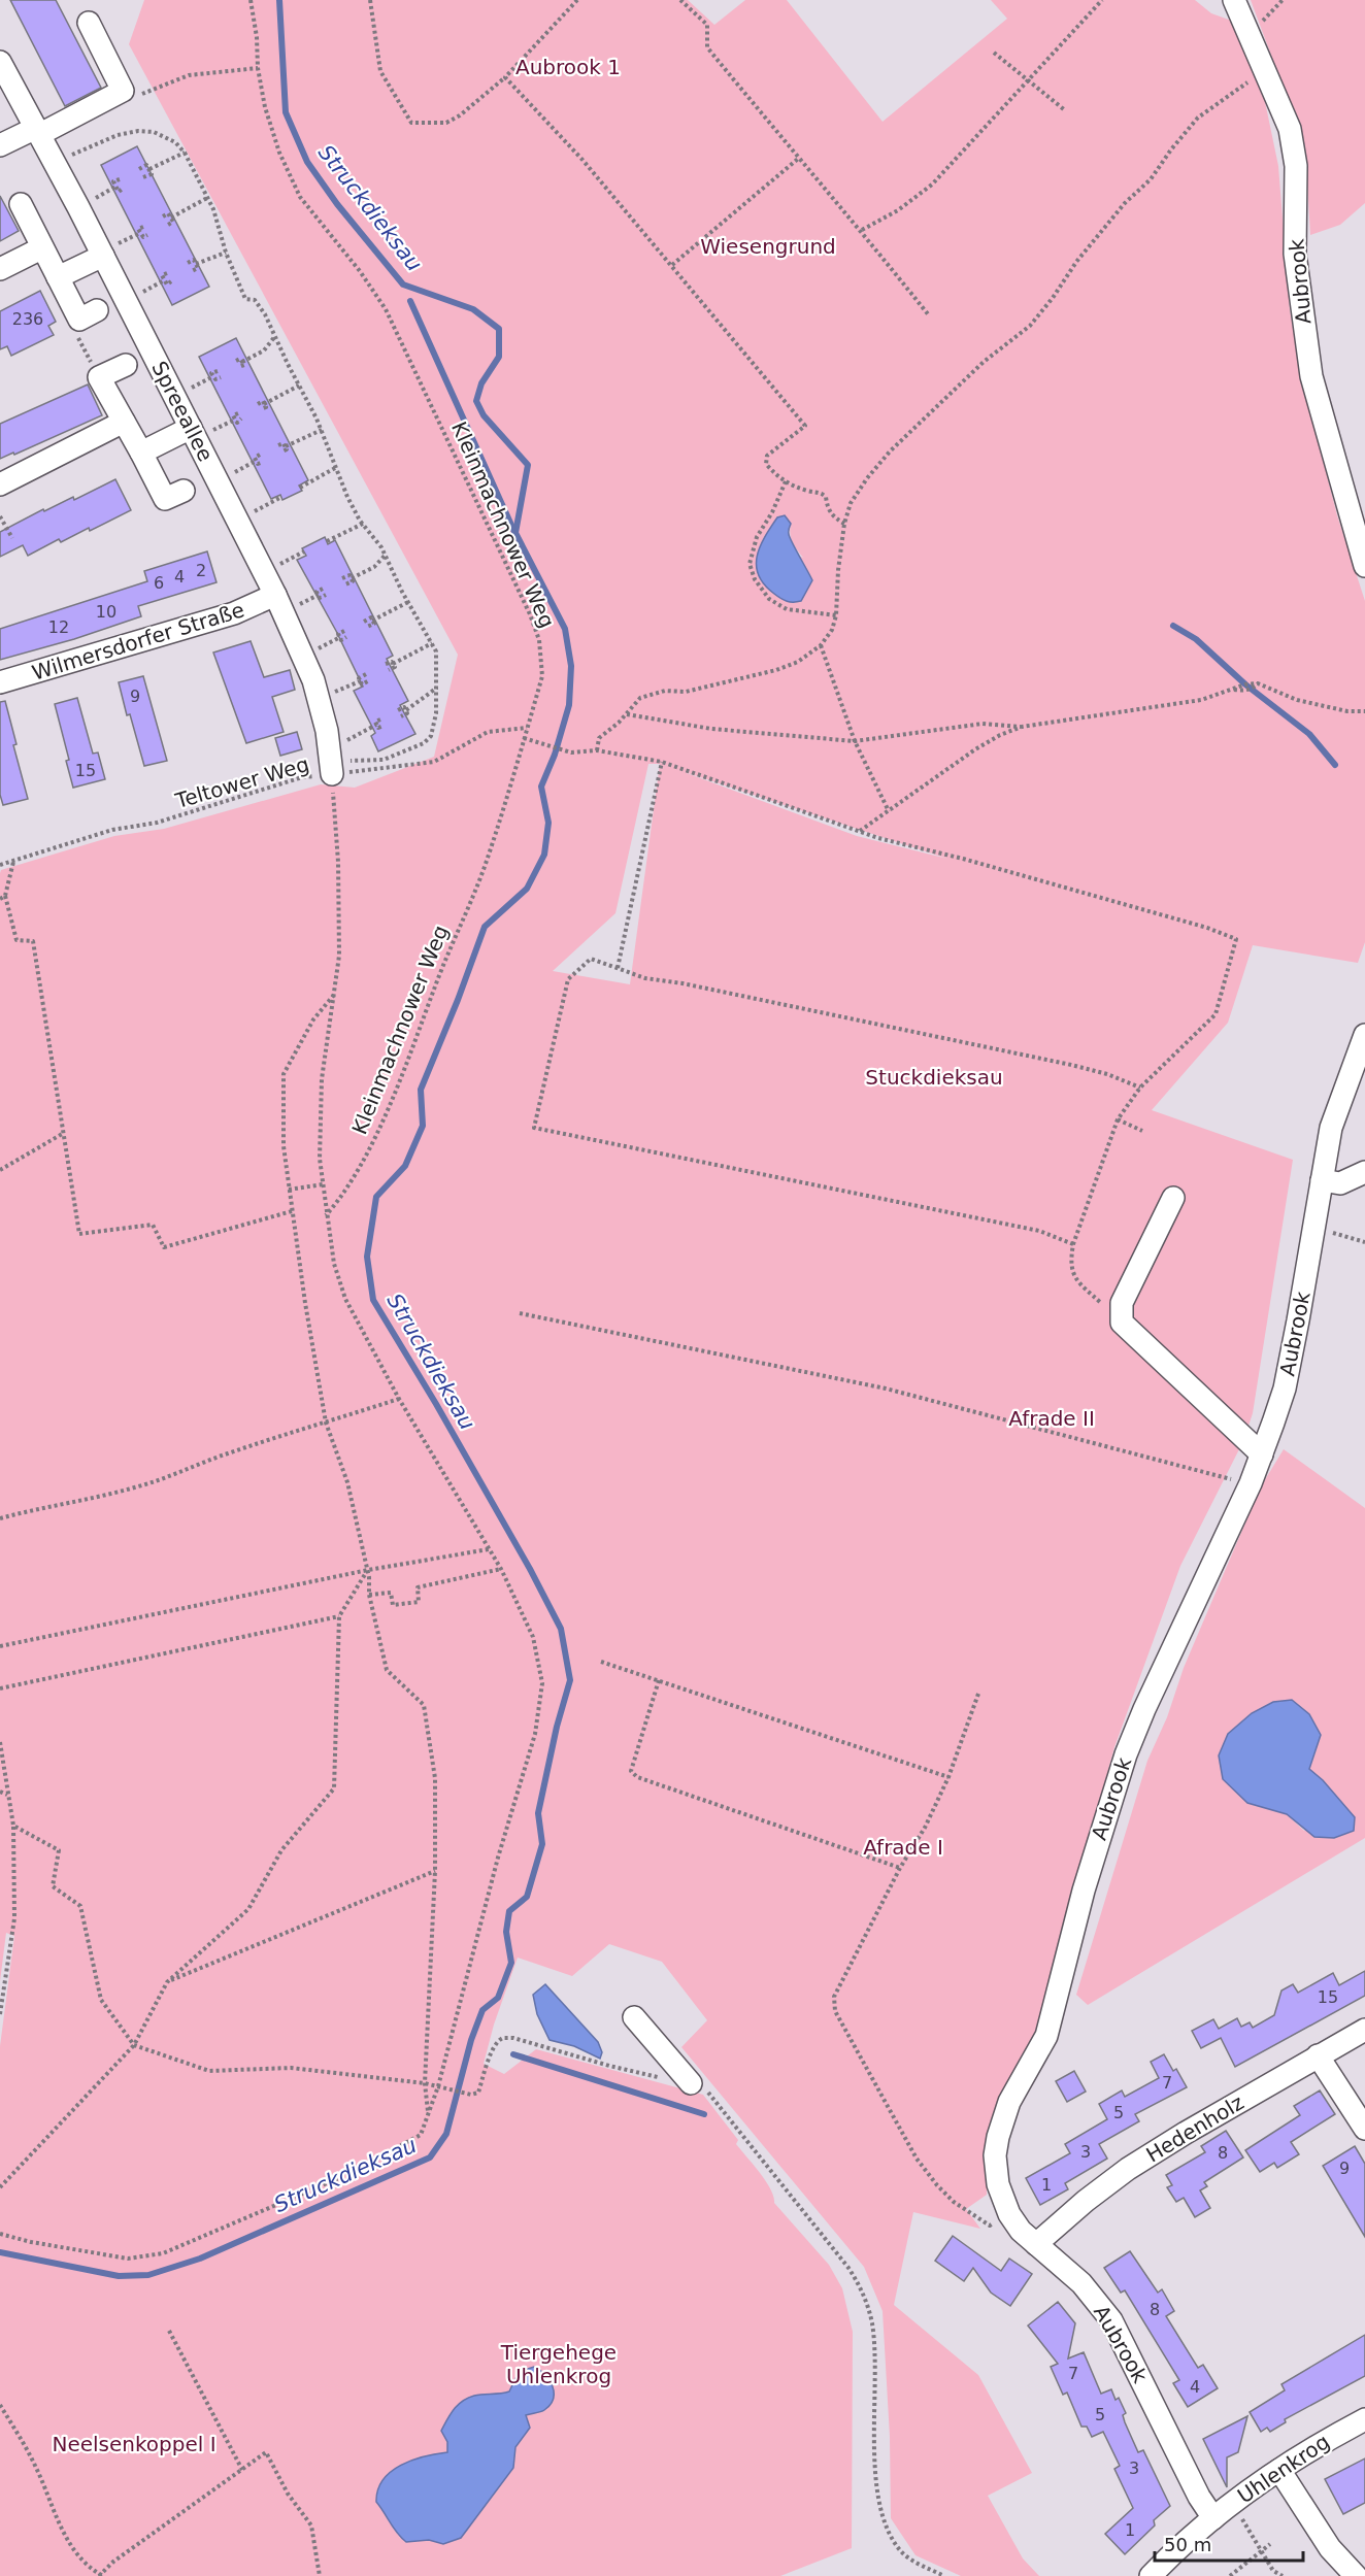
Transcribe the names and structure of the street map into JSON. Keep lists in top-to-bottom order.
{
  "streets": {
    "street": [
      "Aubrook",
      "Spreeallee",
      "Wilmersdorfer Straße",
      "Hedenholz",
      "Uhlenkrog"
    ],
    "path": ["Kleinmachnower Weg", "Teltower Weg"]
  },
  "crossings": [
    ["Aubrook", "Hedenholz"],
    ["Aubrook", "Uhlenkrog"],
    ["Spreeallee", "Wilmersdorfer Straße"],
    ["Spreeallee", "Teltower Weg"],
    ["Kleinmachnower Weg", "Teltower Weg"]
  ],
  "water": ["Struckdieksau"],
  "parks": [
    "Aubrook 1",
    "Wiesengrund",
    "Stuckdieksau",
    "Afrade II",
    "Afrade I",
    "Tiergehege Uhlenkrog",
    "Neelsenkoppel I"
  ],
  "house_numbers": [
    "236",
    "2",
    "4",
    "6",
    "10",
    "12",
    "9",
    "15",
    "15",
    "7",
    "5",
    "3",
    "8",
    "9",
    "1",
    "8",
    "7",
    "4",
    "5",
    "3",
    "1"
  ],
  "scale_bar": "50 m"
}
